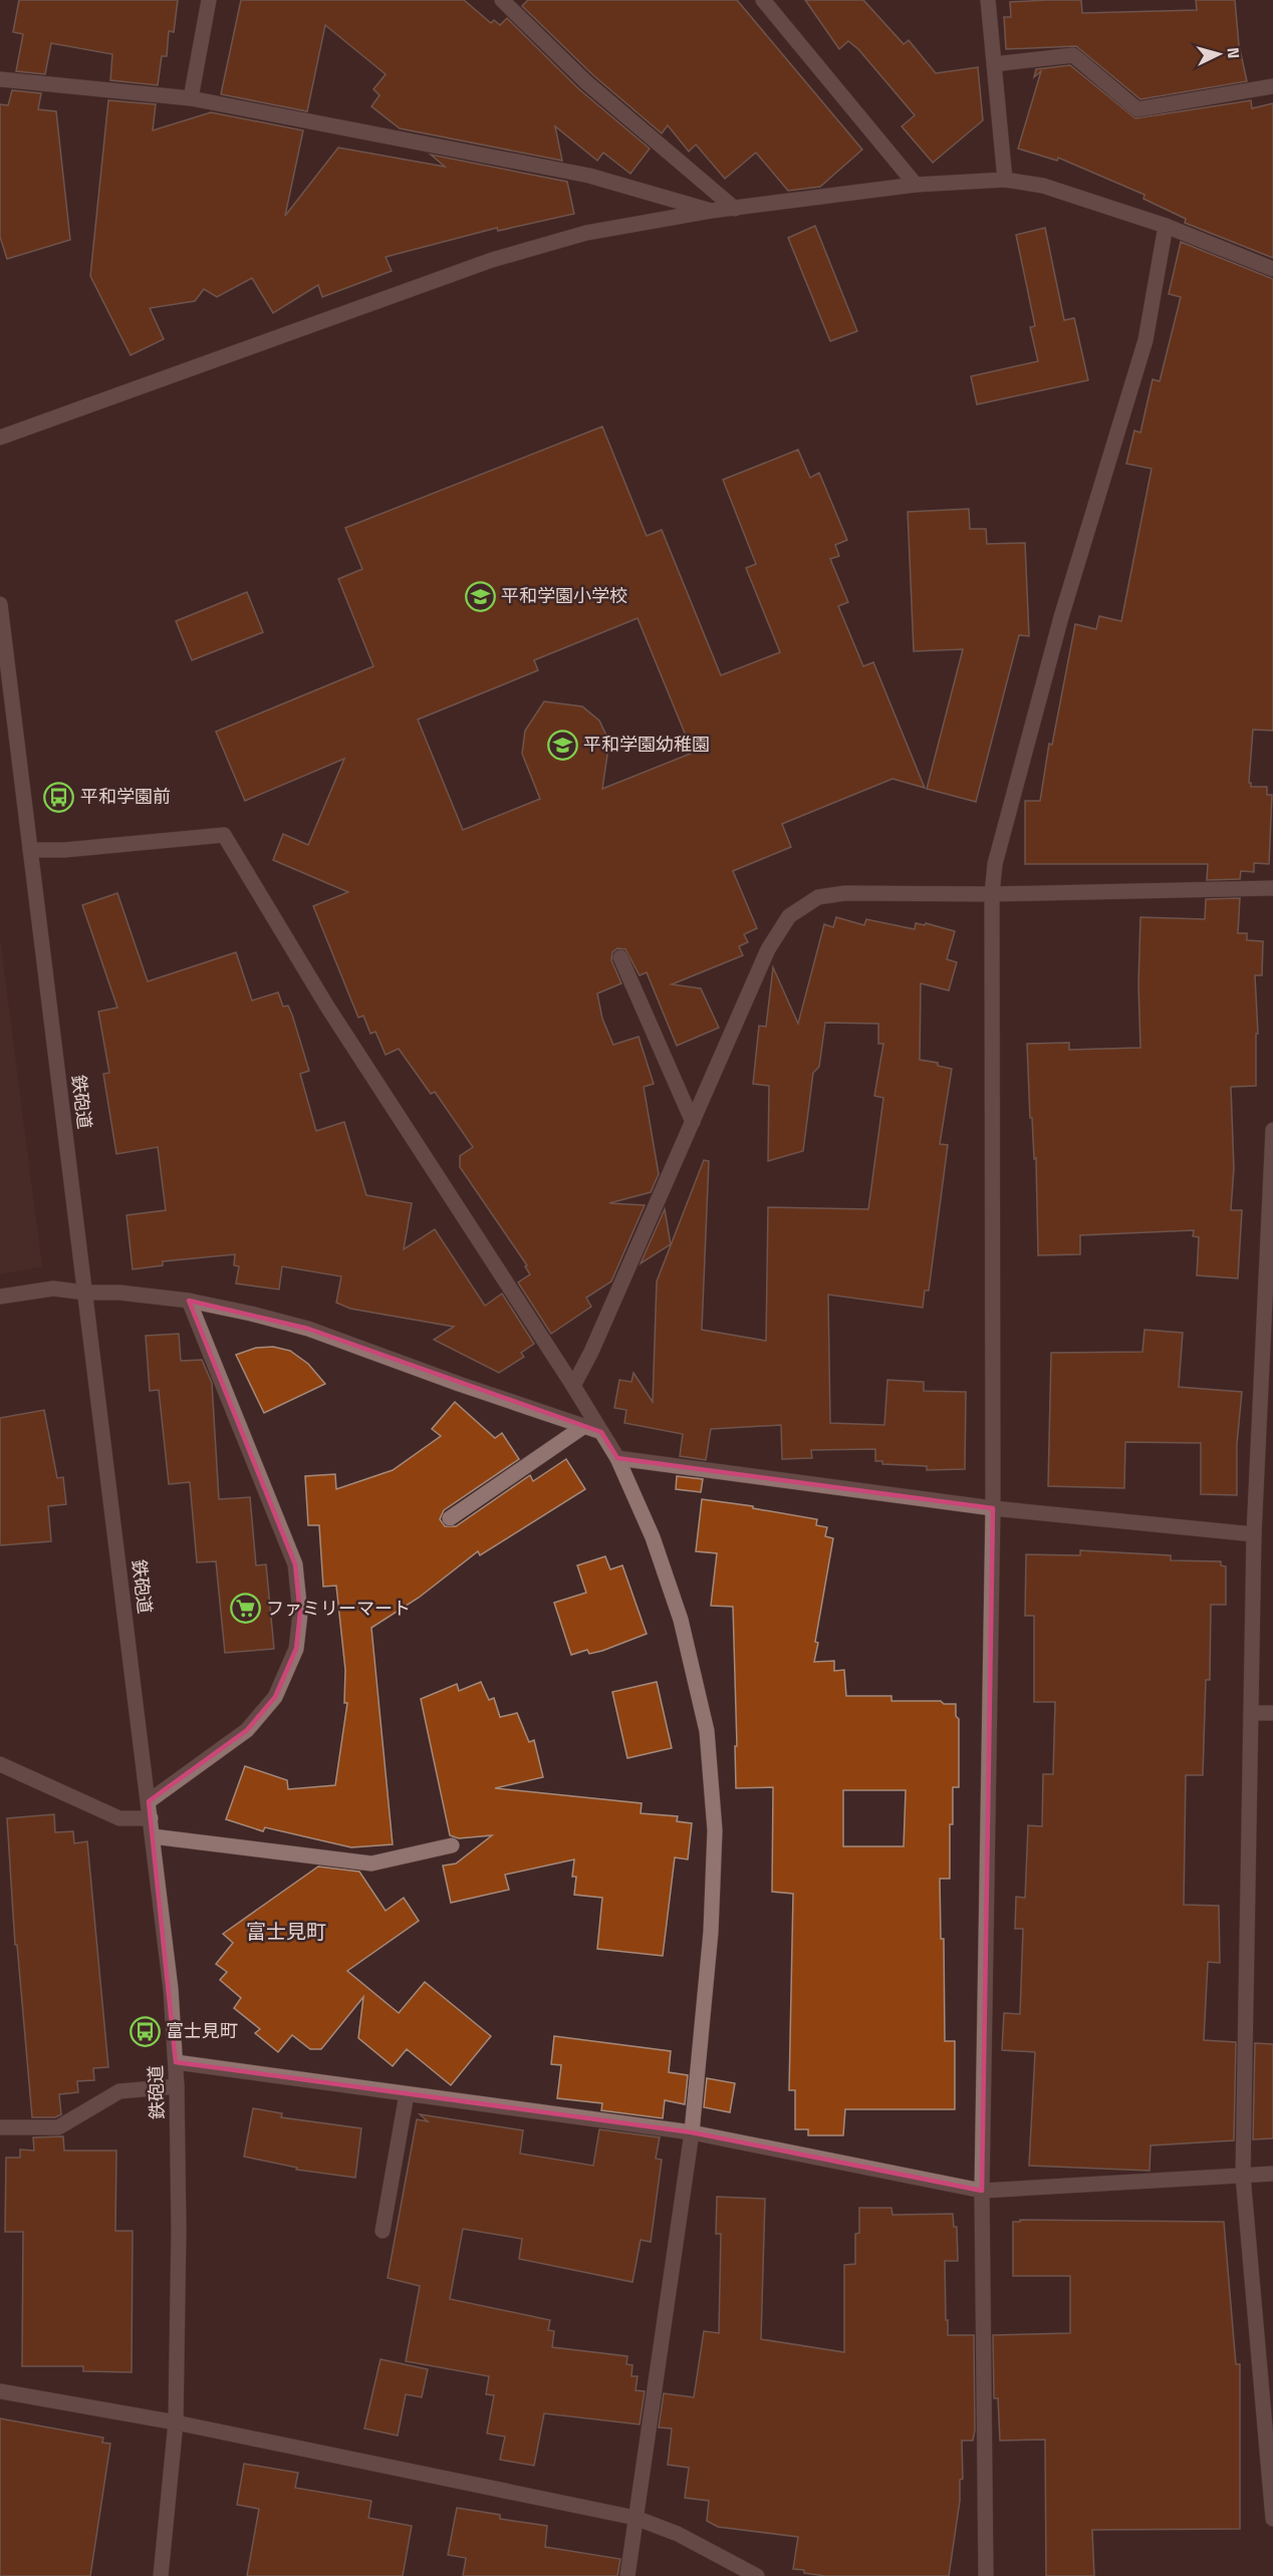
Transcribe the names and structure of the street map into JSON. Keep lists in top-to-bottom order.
{
  "streets": {
    "street": ["鉄砲道"]
  },
  "districts": ["富士見町"],
  "places": {
    "school or university": ["平和学園小学校", "平和学園幼稚園"],
    "bus stop": ["平和学園前", "富士見町"],
    "supermarket": ["ファミリーマート"]
  },
  "north": "right"
}
